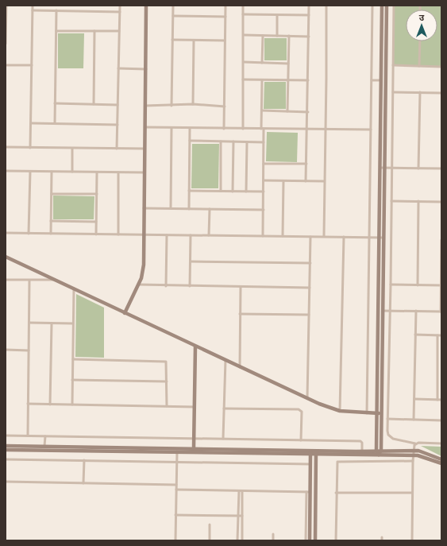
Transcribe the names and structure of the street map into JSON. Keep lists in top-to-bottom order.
{
  "north": "top"
}
